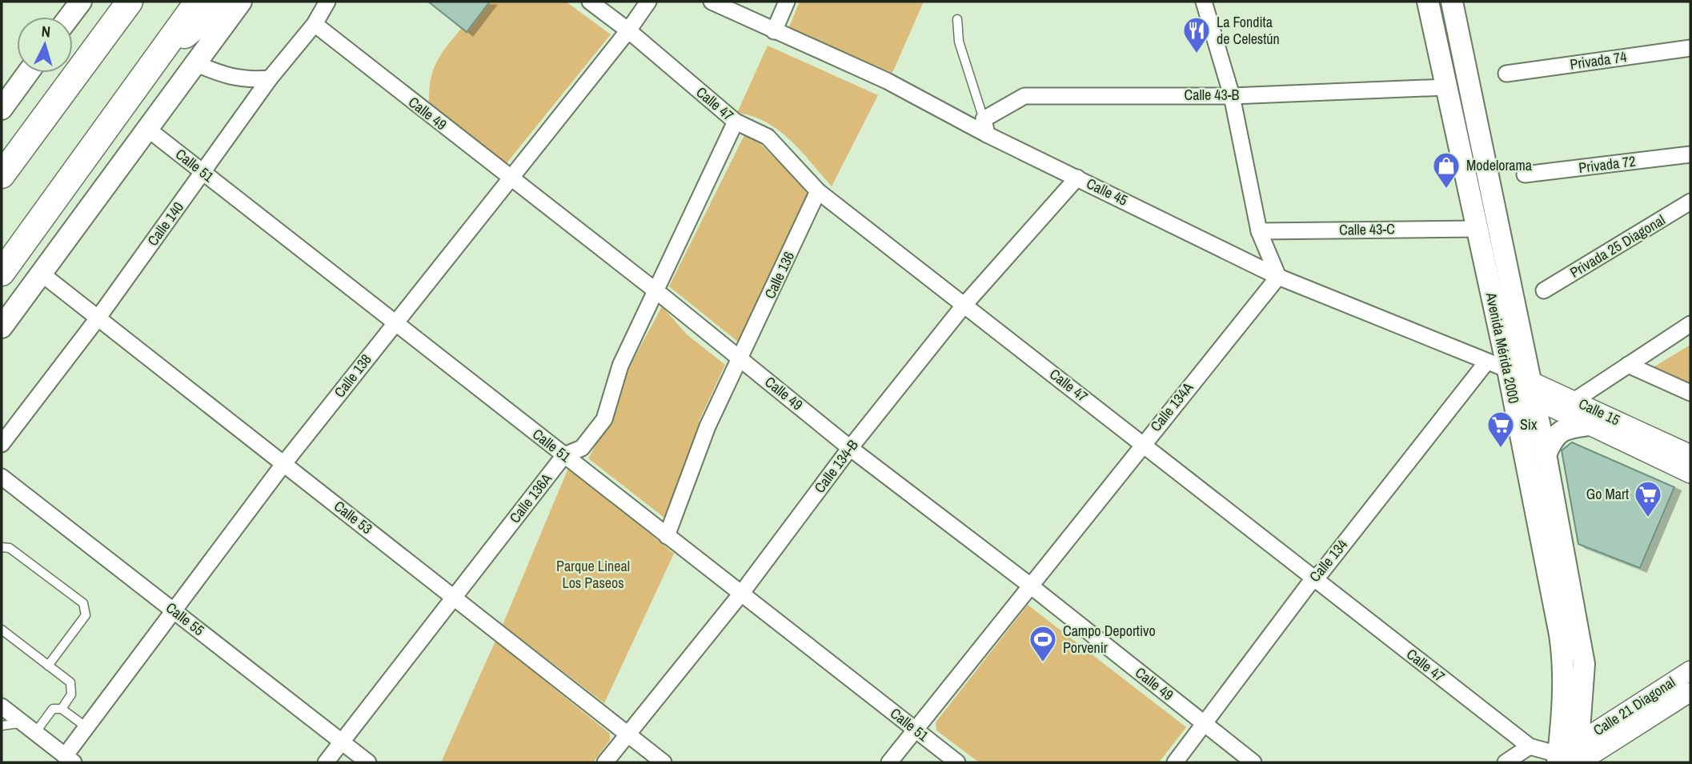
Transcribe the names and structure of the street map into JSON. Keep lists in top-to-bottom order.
{
  "streets": {
    "main road": ["Avenida Mérida 2000"],
    "street": [
      "Privada 74",
      "Calle 43-B",
      "Calle 47",
      "Calle 49",
      "Privada 72",
      "Calle 51",
      "Calle 45",
      "Calle 140",
      "Calle 43-C",
      "Privada 25 Diagonal",
      "Calle 136",
      "Calle 138",
      "Calle 134A",
      "Calle 15",
      "Calle 134-B",
      "Calle 136A",
      "Calle 53",
      "Calle 134",
      "Calle 55",
      "Calle 21 Diagonal"
    ]
  },
  "crossings": [
    ["Calle 43-B", "Calle 45"],
    ["Calle 43-B", "Avenida Mérida 2000"],
    ["Calle 47", "Calle 136"],
    ["Calle 47", "Avenida Mérida 2000"],
    ["Calle 47", "Calle 138"],
    ["Calle 47", "Calle 134A"],
    ["Calle 47", "Calle 134-B"],
    ["Calle 47", "Calle 136A"],
    ["Calle 47", "Calle 134"],
    ["Calle 47", "Calle 21 Diagonal"],
    ["Calle 49", "Calle 140"],
    ["Calle 49", "Calle 136"],
    ["Calle 49", "Calle 138"],
    ["Calle 49", "Calle 134A"],
    ["Calle 49", "Calle 134-B"],
    ["Calle 49", "Calle 136A"],
    ["Calle 49", "Calle 134"],
    ["Calle 51", "Calle 140"],
    ["Calle 51", "Calle 136"],
    ["Calle 51", "Calle 138"],
    ["Calle 51", "Calle 134A"],
    ["Calle 51", "Calle 134-B"],
    ["Calle 51", "Calle 136A"],
    ["Calle 45", "Avenida Mérida 2000"],
    ["Calle 45", "Calle 134A"],
    ["Calle 45", "Calle 15"],
    ["Calle 45", "Calle 134-B"],
    ["Calle 45", "Calle 134"],
    ["Calle 140", "Calle 53"],
    ["Calle 43-C", "Avenida Mérida 2000"],
    ["Avenida Mérida 2000", "Calle 15"],
    ["Avenida Mérida 2000", "Calle 21 Diagonal"],
    ["Calle 138", "Calle 53"],
    ["Calle 138", "Calle 55"],
    ["Calle 134-B", "Calle 53"],
    ["Calle 136A", "Calle 53"],
    ["Calle 136A", "Calle 55"]
  ],
  "parks": ["Parque Lineal Los Paseos"],
  "places": {
    "restaurant": ["La Fondita de Celestún"],
    "shop": ["Modelorama"],
    "supermarket": ["Six", "Go Mart"],
    "sports": ["Campo Deportivo Porvenir"]
  },
  "north": "top"
}
